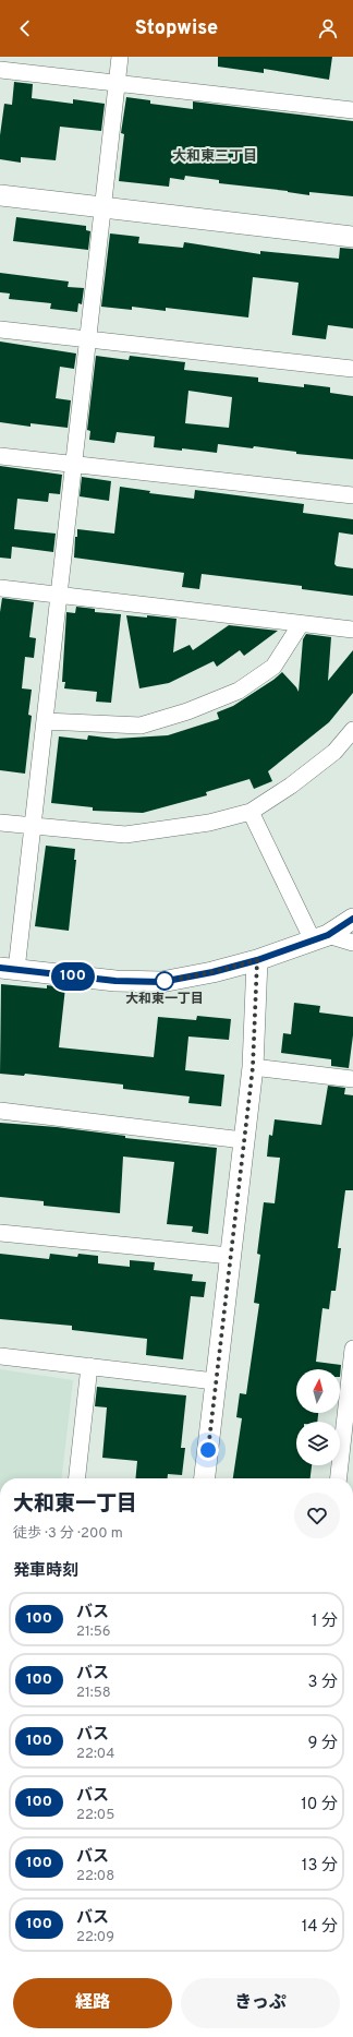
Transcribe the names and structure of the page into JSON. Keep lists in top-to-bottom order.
{
  "districts": ["大和東三丁目"],
  "places": ["大和東一丁目"],
  "lines": ["bus line 100"],
  "north": "top",
  "page": {
    "header": "Stopwise",
    "on_map": "100",
    "heading": [
      ["大和東一丁目", "徒歩 · 3 分 · 200 m"],
      "発車時刻"
    ],
    "list": [
      {
        "mark": "100",
        "name": "バス",
        "note": "21:56",
        "value": "1 分"
      },
      {
        "mark": "100",
        "name": "バス",
        "note": "21:58",
        "value": "3 分"
      },
      {
        "mark": "100",
        "name": "バス",
        "note": "22:04",
        "value": "9 分"
      },
      {
        "mark": "100",
        "name": "バス",
        "note": "22:05",
        "value": "10 分"
      },
      {
        "mark": "100",
        "name": "バス",
        "note": "22:08",
        "value": "13 分"
      },
      {
        "mark": "100",
        "name": "バス",
        "note": "22:09",
        "value": "14 分"
      }
    ],
    "buttons": ["経路", "きっぷ"]
  }
}
